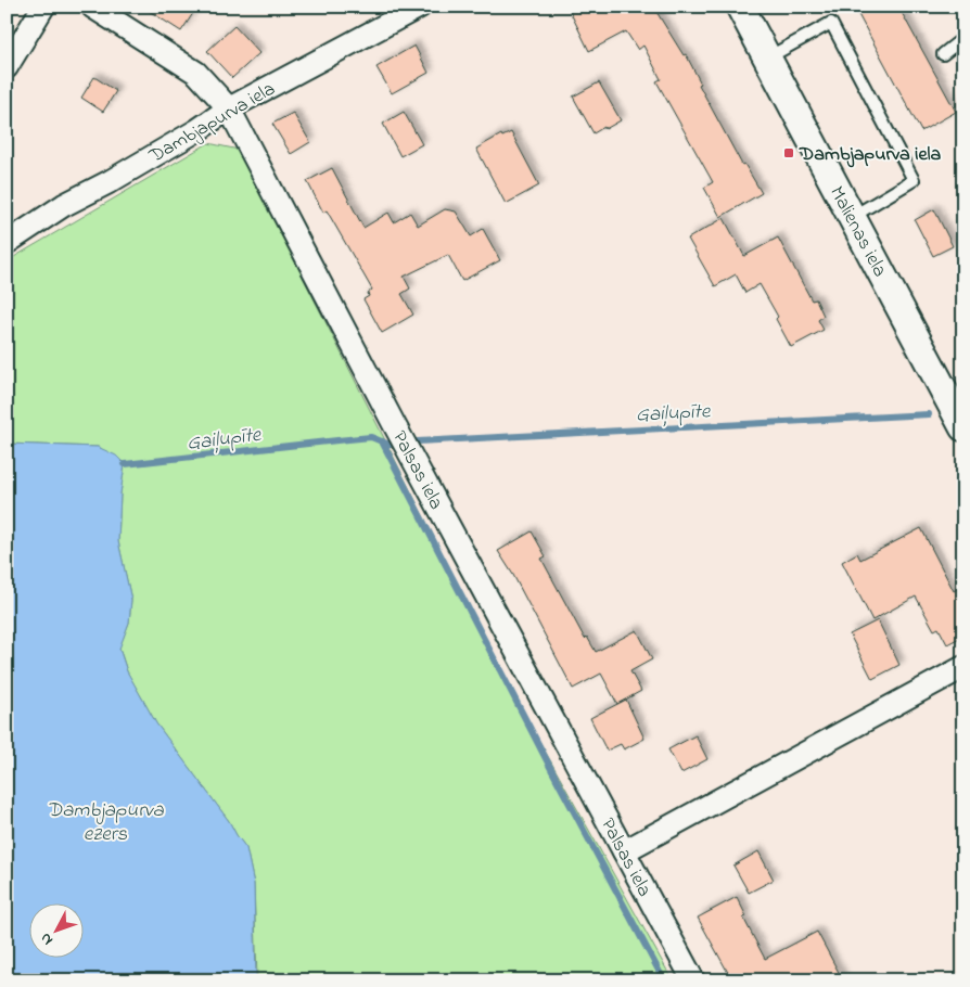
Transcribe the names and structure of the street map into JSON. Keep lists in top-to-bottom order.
{
  "streets": {
    "street": ["Dambjapurva iela", "Malienas iela", "Palsas iela"]
  },
  "crossings": [
    ["Dambjapurva iela", "Palsas iela"]
  ],
  "water": ["Gaiļupīte", "Dambjapurva ezers"],
  "places": {
    "transit": ["Dambjapurva iela"]
  },
  "north": "bottom left"
}
